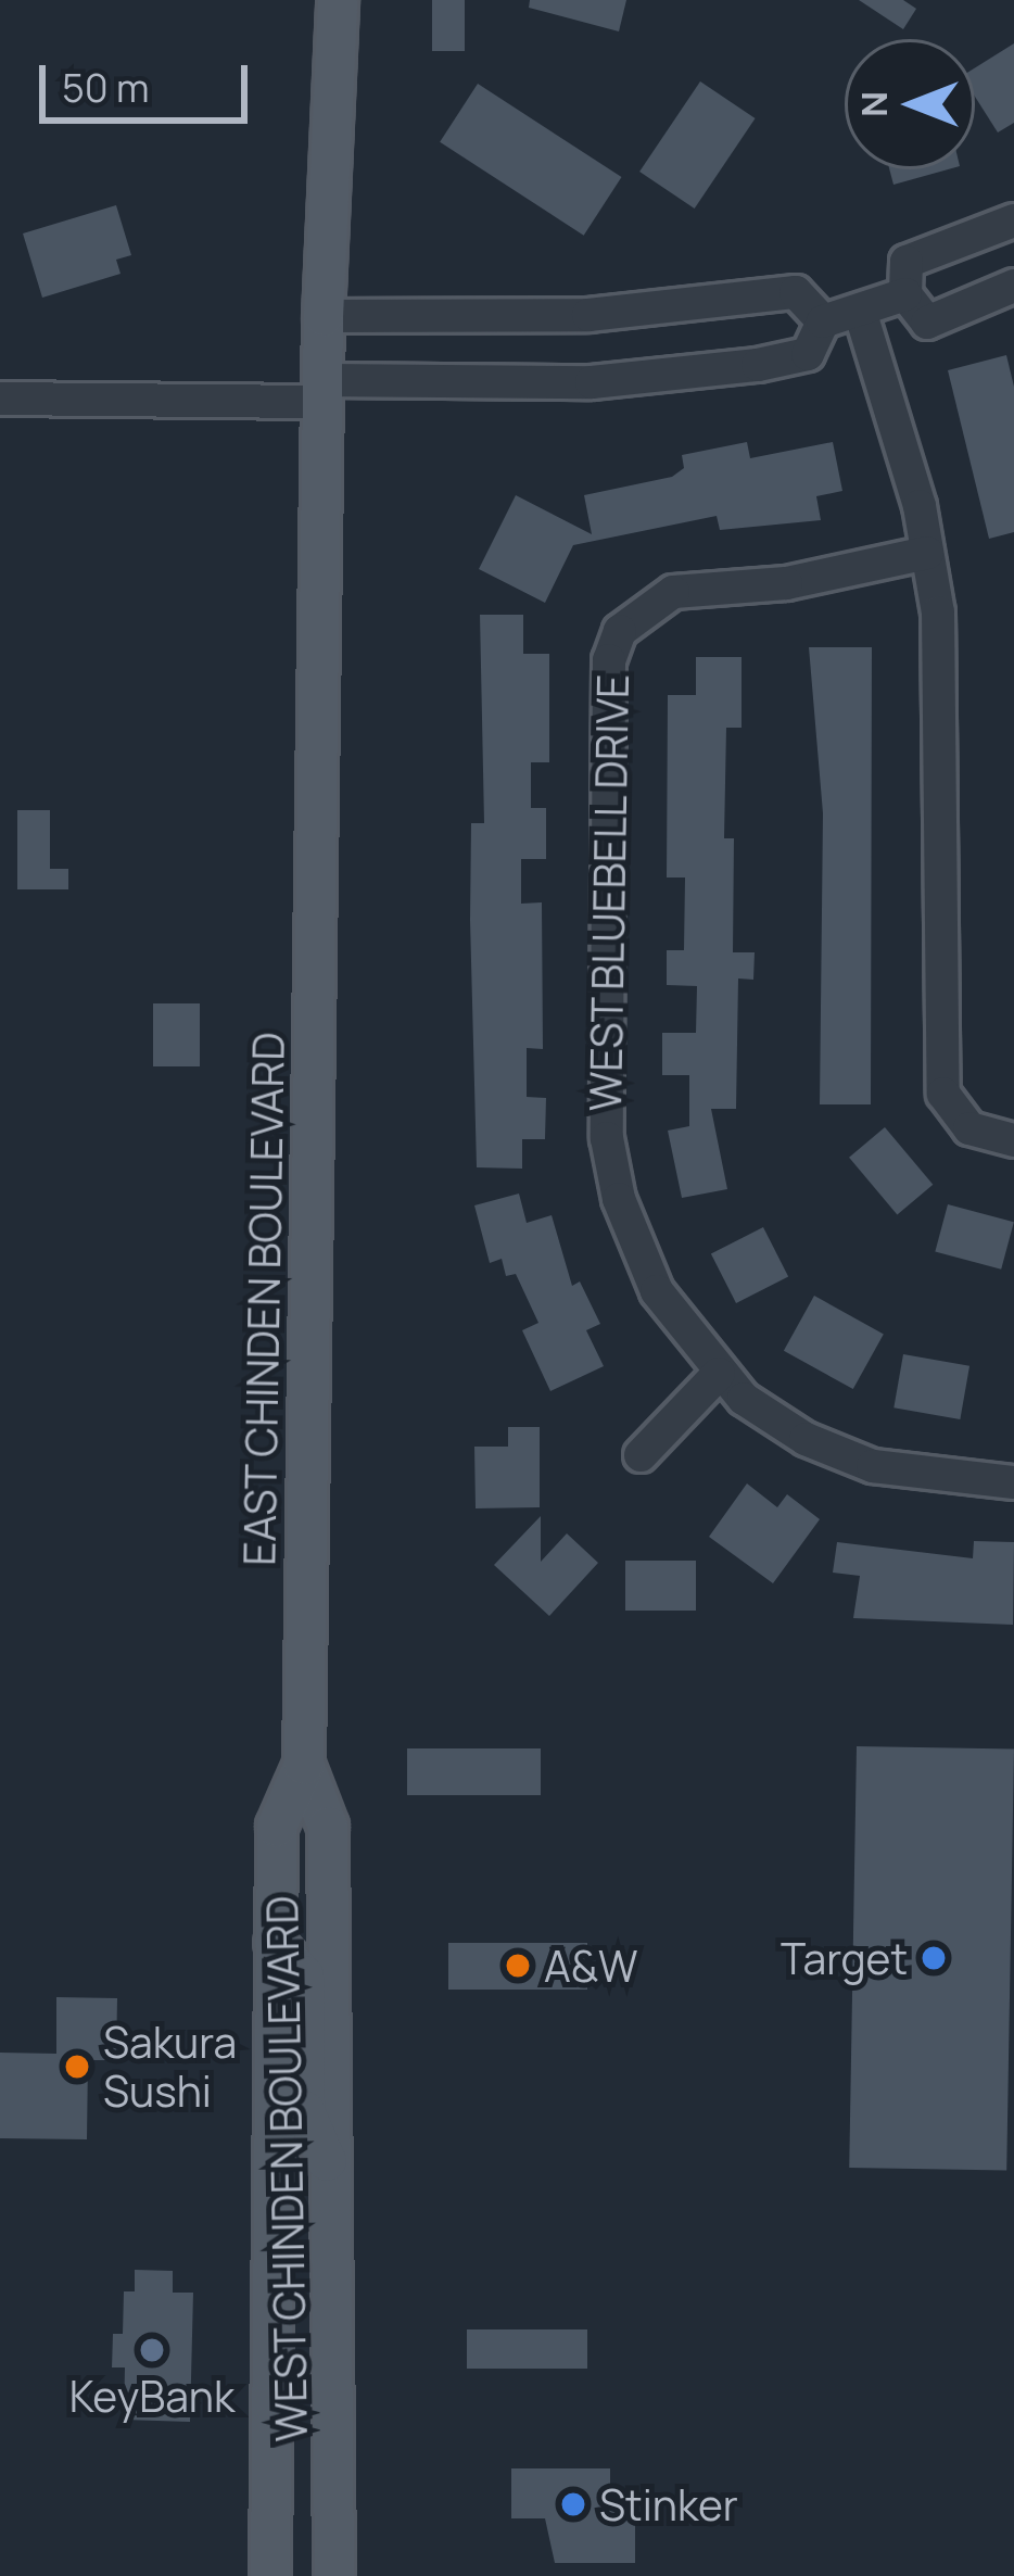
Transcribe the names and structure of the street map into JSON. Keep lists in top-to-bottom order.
{
  "streets": {
    "main road": ["EAST CHINDEN BOULEVARD", "WEST CHINDEN BOULEVARD"],
    "street": ["WEST BLUEBELL DRIVE"]
  },
  "crossings": [
    ["EAST CHINDEN BOULEVARD", "WEST CHINDEN BOULEVARD"]
  ],
  "places": [
    "Target",
    "A&W",
    "Sakura Sushi",
    "KeyBank",
    "Stinker"
  ],
  "scale_bar": "50 m",
  "north": "left"
}
